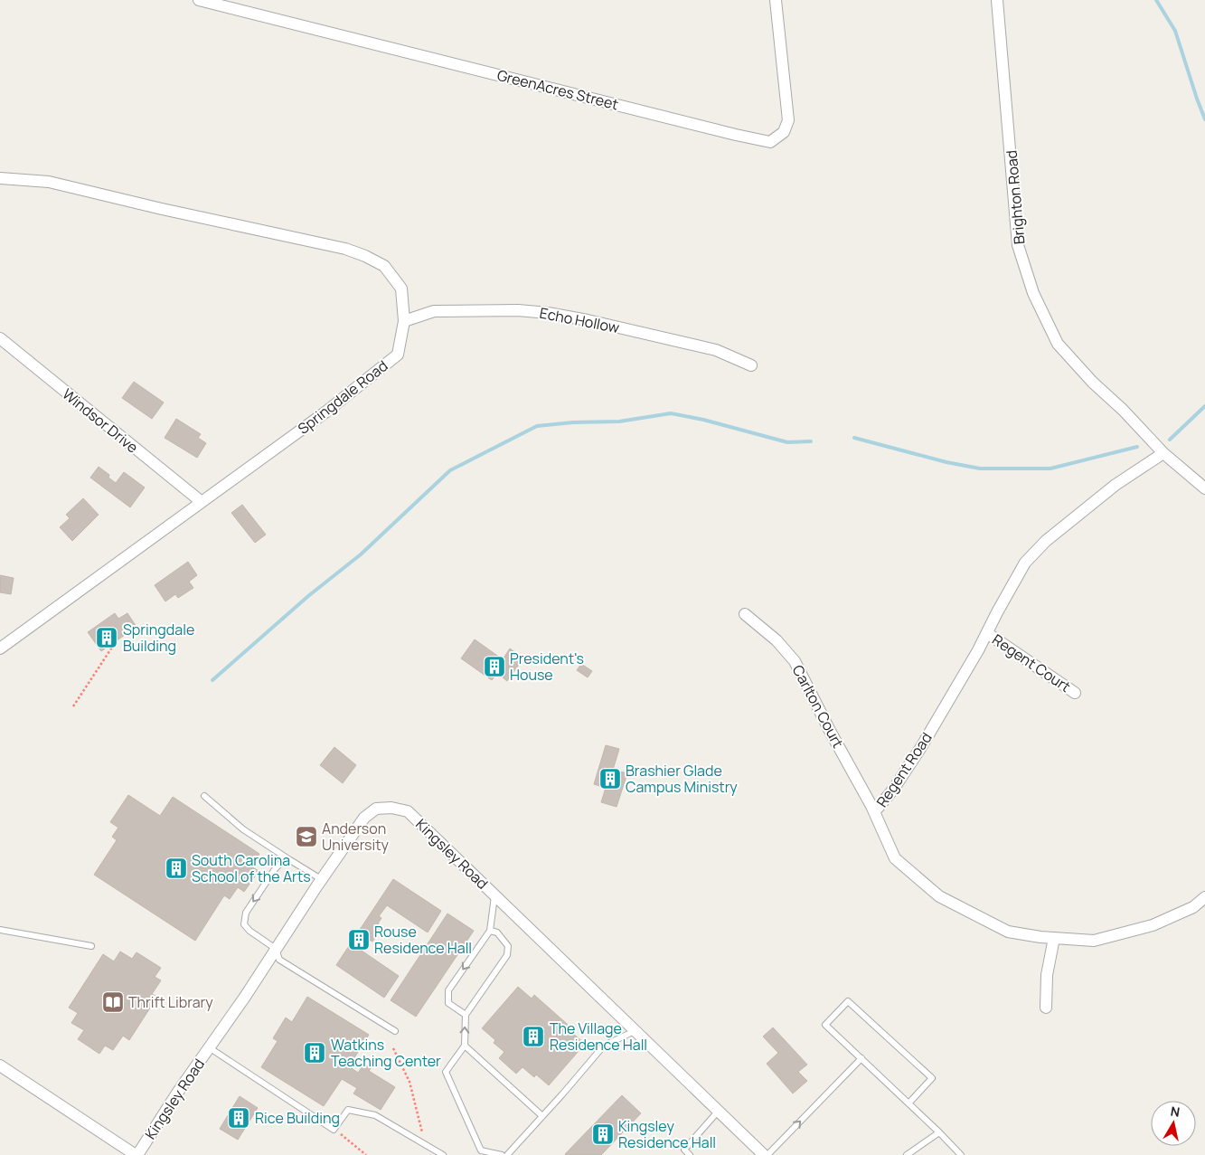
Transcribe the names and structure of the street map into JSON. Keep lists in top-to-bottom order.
{
  "streets": {
    "street": [
      "GreenAcres Street",
      "Brighton Road",
      "Echo Hollow",
      "Springdale Road",
      "Windsor Drive",
      "Regent Court",
      "Carlton Court",
      "Regent Road",
      "Kingsley Road"
    ]
  },
  "crossings": [
    ["Brighton Road", "Regent Road"],
    ["Echo Hollow", "Springdale Road"],
    ["Springdale Road", "Windsor Drive"],
    ["Regent Court", "Regent Road"],
    ["Carlton Court", "Regent Road"]
  ],
  "places": {
    "building": [
      "Springdale Building",
      "President's House",
      "Brashier Glade Campus Ministry",
      "South Carolina School of the Arts",
      "Rouse Residence Hall",
      "The Village Residence Hall",
      "Watkins Teaching Center",
      "Rice Building",
      "Kingsley Residence Hall"
    ],
    "school or university": ["Anderson University"],
    "library": ["Thrift Library"]
  },
  "north": "top"
}
